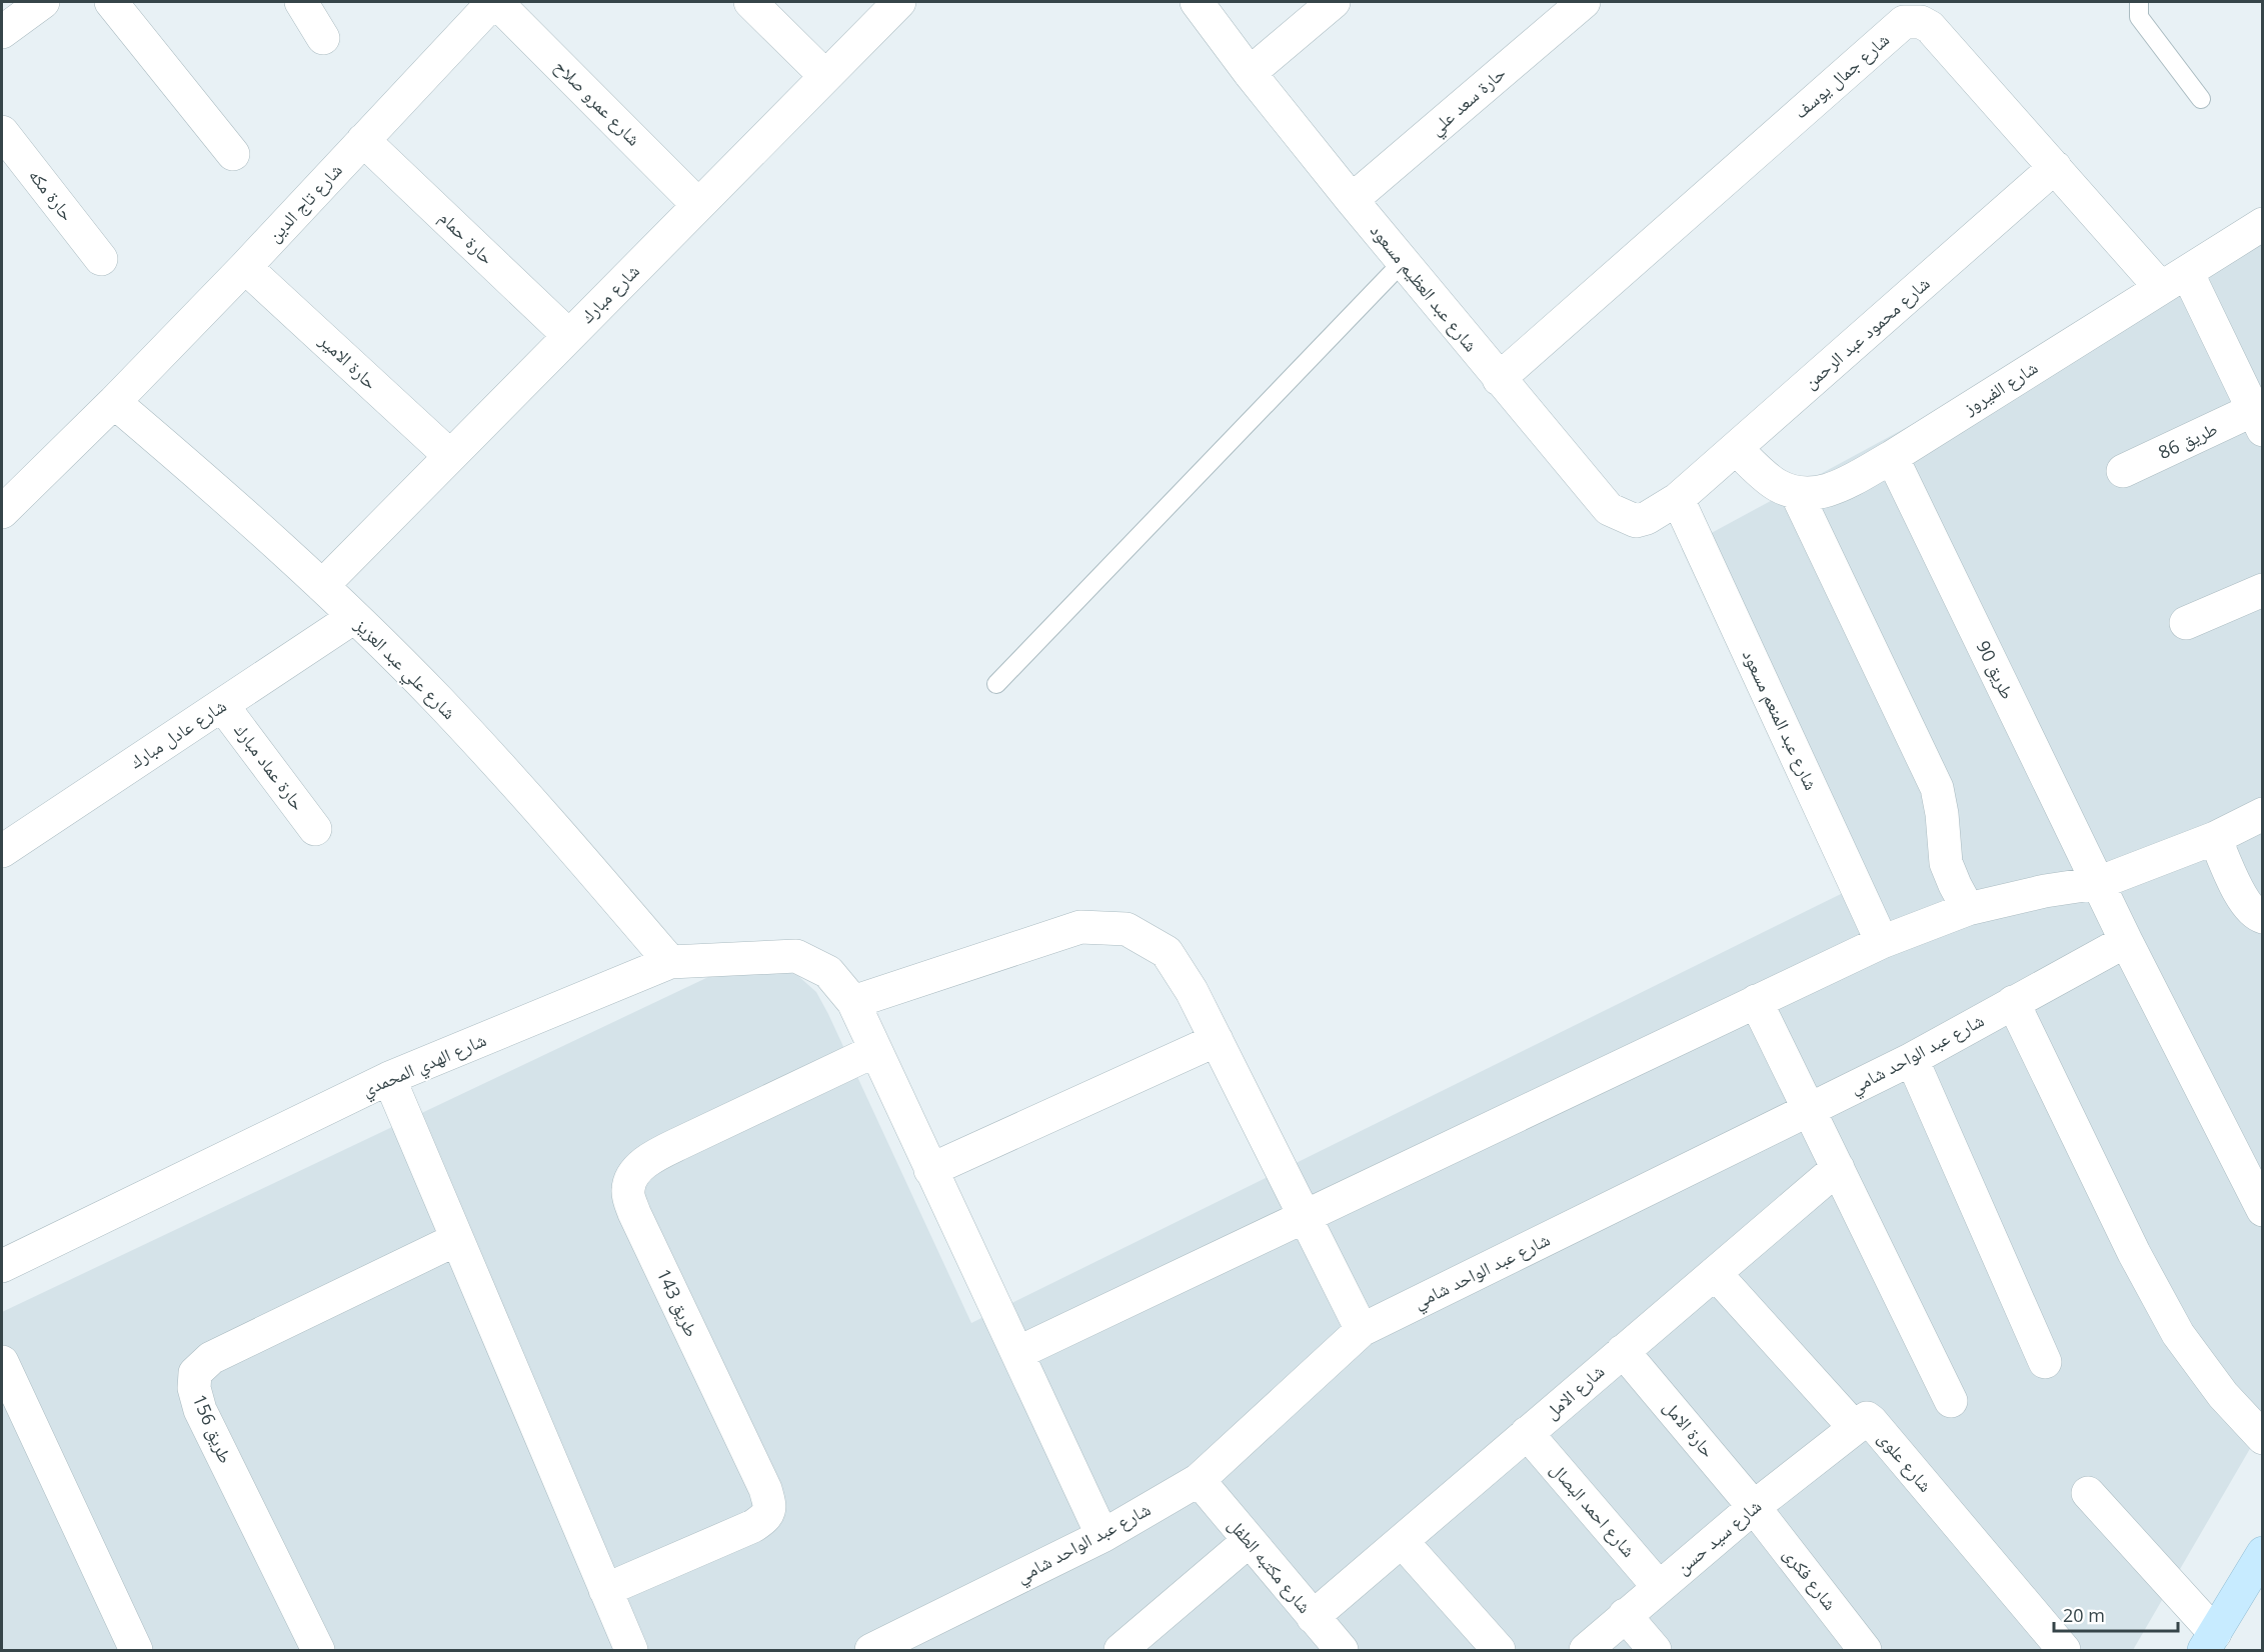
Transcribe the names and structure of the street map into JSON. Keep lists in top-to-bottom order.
{
  "streets": {
    "street": [
      "شارع جمال يوسف",
      "حارة سعد علي",
      "شارع عمرو صلاح",
      "حارة مكه",
      "شارع تاج الدين",
      "حارة حمام",
      "شارع عبد العظيم مسعود",
      "شارع مبارك",
      "شارع محمود عبد الرحمن",
      "حارة الامير",
      "شارع الفيروز",
      "طريق 86",
      "شارع علي عبد العزيز",
      "طريق 90",
      "شارع عبد المنعم مسعود",
      "شارع عادل مبارك",
      "حارة عماد مبارك",
      "شارع عبد الواحد شامي",
      "شارع الهدي المحمدي",
      "طريق 143",
      "شارع الامل",
      "طريق 156",
      "حارة الامل",
      "شارع علوى",
      "شارع احمد البصال",
      "شارع سيد حسن",
      "شارع مكتبه الطفل",
      "شارع فكرى"
    ]
  },
  "crossings": [
    ["شارع جمال يوسف", "شارع عبد العظيم مسعود"],
    ["شارع جمال يوسف", "شارع محمود عبد الرحمن"],
    ["شارع جمال يوسف", "شارع الفيروز"],
    ["شارع جمال يوسف", "طريق 86"],
    ["حارة سعد علي", "شارع عبد العظيم مسعود"],
    ["شارع عمرو صلاح", "شارع تاج الدين"],
    ["شارع عمرو صلاح", "شارع مبارك"],
    ["شارع تاج الدين", "حارة حمام"],
    ["شارع تاج الدين", "حارة الامير"],
    ["شارع تاج الدين", "شارع علي عبد العزيز"],
    ["حارة حمام", "شارع مبارك"],
    ["شارع عبد العظيم مسعود", "شارع محمود عبد الرحمن"],
    ["شارع عبد العظيم مسعود", "شارع عبد المنعم مسعود"],
    ["شارع مبارك", "حارة الامير"],
    ["شارع مبارك", "شارع علي عبد العزيز"],
    ["شارع محمود عبد الرحمن", "شارع عبد المنعم مسعود"],
    ["شارع الفيروز", "طريق 90"],
    ["شارع علي عبد العزيز", "شارع عادل مبارك"],
    ["شارع علي عبد العزيز", "شارع الهدي المحمدي"],
    ["طريق 90", "شارع عبد الواحد شامي"],
    ["شارع عادل مبارك", "حارة عماد مبارك"],
    ["شارع عبد الواحد شامي", "شارع الهدي المحمدي"],
    ["شارع عبد الواحد شامي", "شارع مكتبه الطفل"],
    ["شارع الهدي المحمدي", "طريق 143"],
    ["شارع الامل", "حارة الامل"],
    ["شارع الامل", "شارع علوى"],
    ["شارع الامل", "شارع احمد البصال"],
    ["شارع الامل", "شارع مكتبه الطفل"],
    ["حارة الامل", "شارع سيد حسن"],
    ["حارة الامل", "شارع فكرى"],
    ["شارع علوى", "شارع سيد حسن"],
    ["شارع احمد البصال", "شارع سيد حسن"],
    ["شارع سيد حسن", "شارع فكرى"]
  ],
  "scale_bar": "20 m"
}
